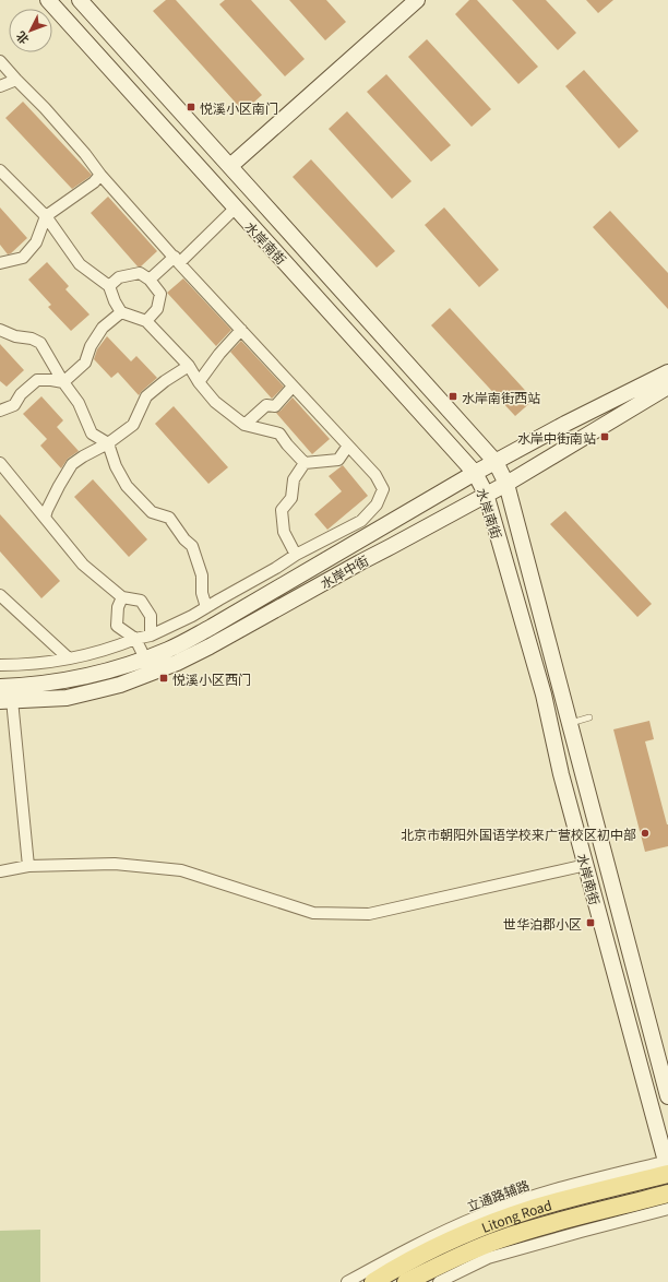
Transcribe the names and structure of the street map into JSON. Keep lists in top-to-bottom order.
{
  "streets": {
    "main road": ["Litong Road"],
    "street": ["水岸南街", "水岸中街", "立通路辅路"]
  },
  "crossings": [
    ["水岸南街", "水岸中街"],
    ["水岸南街", "立通路辅路"],
    ["水岸南街", "Litong Road"],
    ["立通路辅路", "Litong Road"]
  ],
  "places": {
    "transit": [
      "悦溪小区南门",
      "水岸南街西站",
      "水岸中街南站",
      "悦溪小区西门",
      "世华泊郡小区"
    ],
    "other": ["北京市朝阳外国语学校来广营校区初中部"]
  },
  "north": "bottom left"
}
